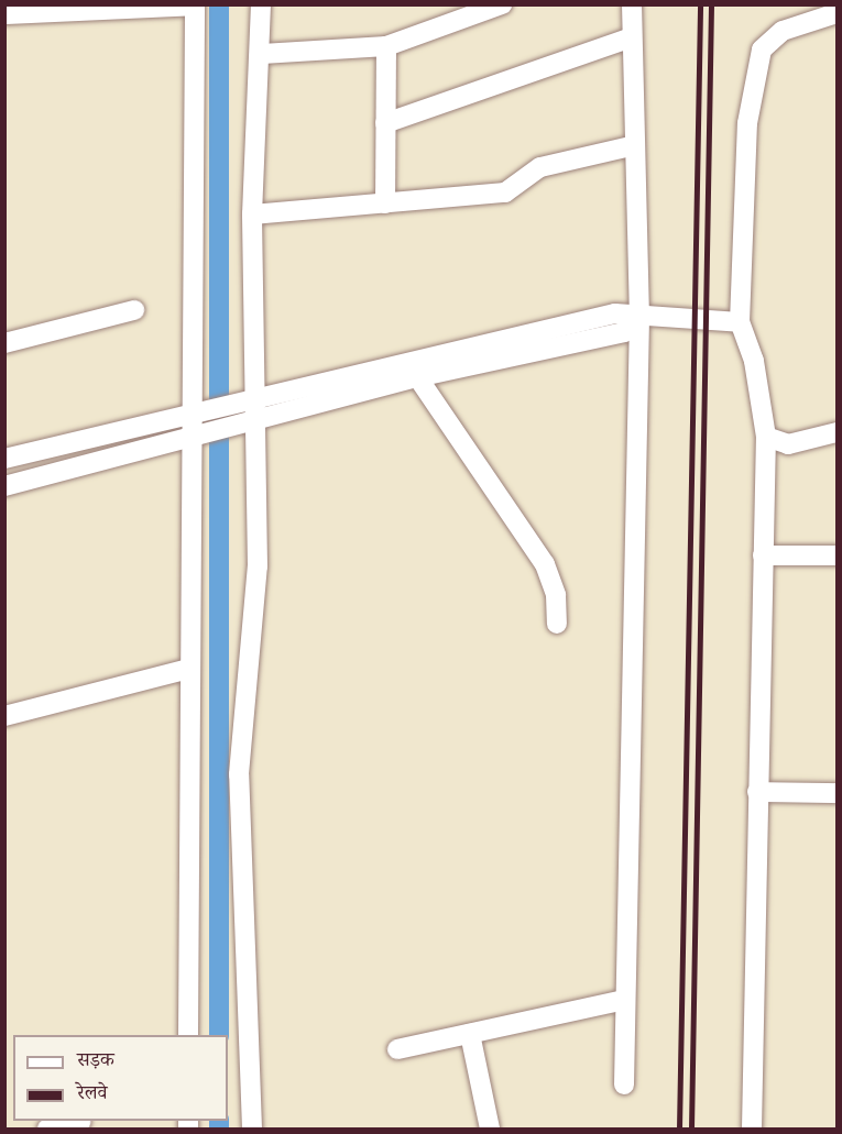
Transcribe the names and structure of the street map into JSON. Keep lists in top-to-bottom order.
{
  "legend": ["सड़क", "रेलवे"]
}
